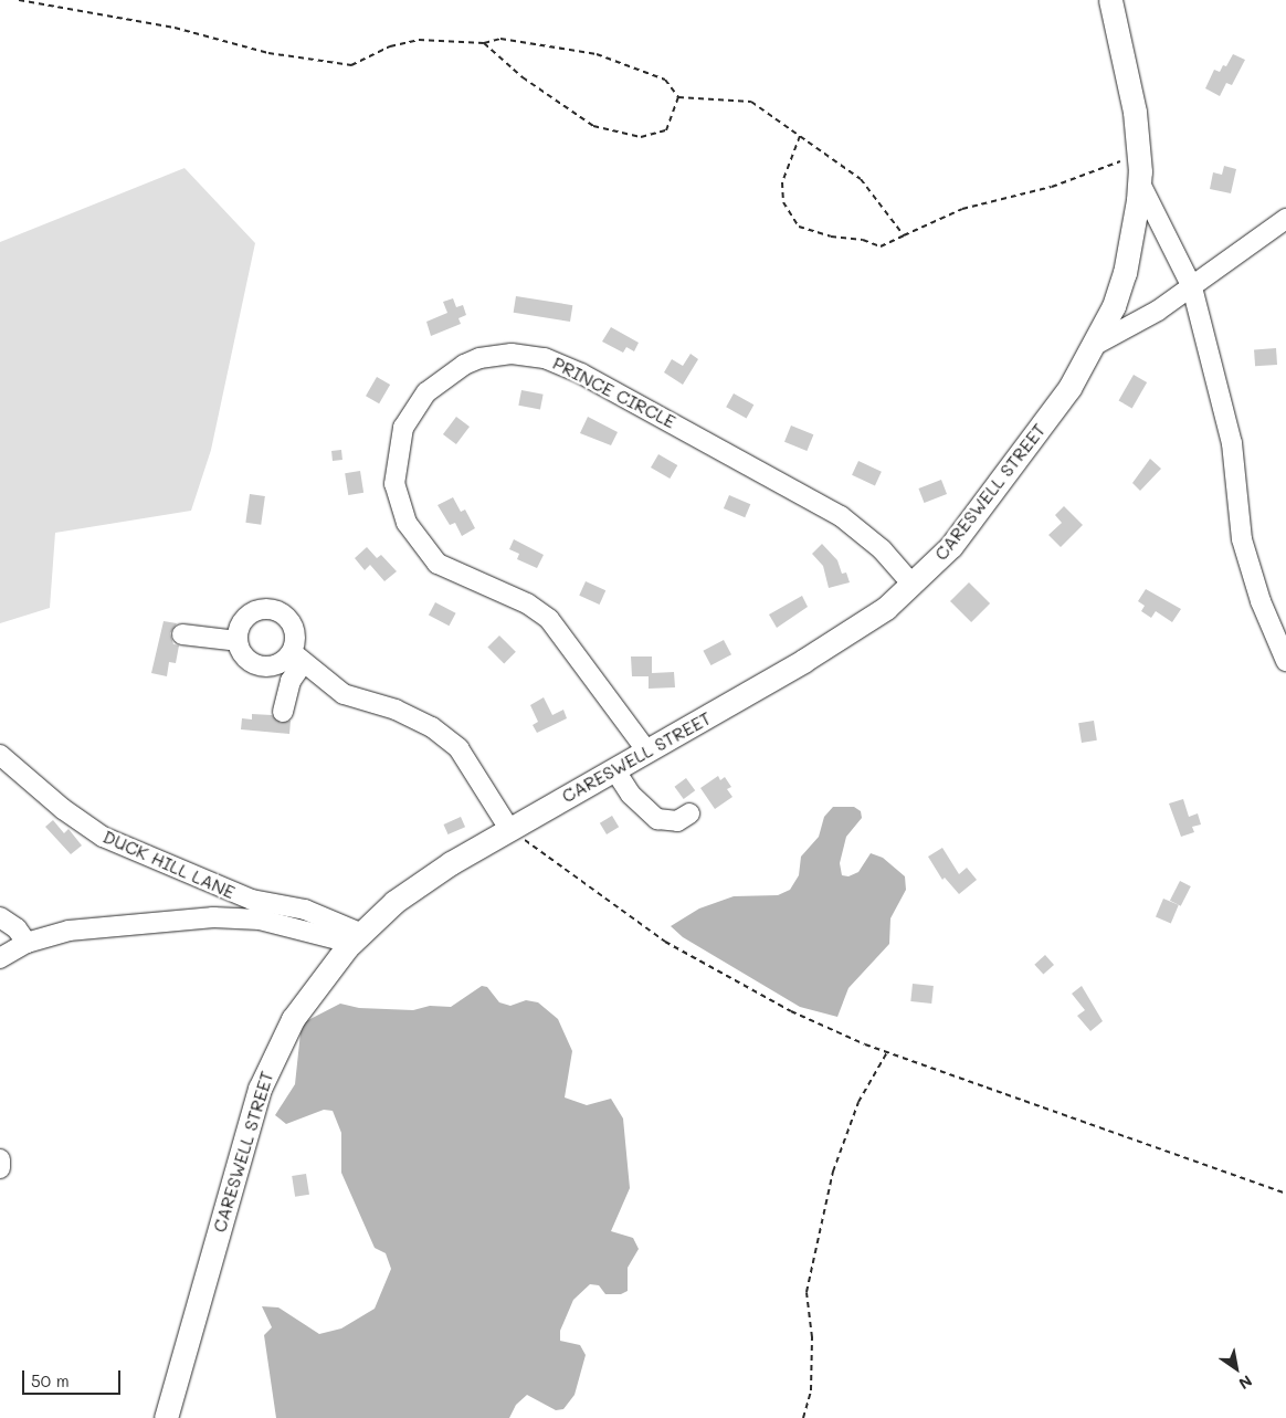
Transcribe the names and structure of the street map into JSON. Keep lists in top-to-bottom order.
{
  "streets": {
    "main road": ["CARESWELL STREET"],
    "street": ["PRINCE CIRCLE", "DUCK HILL LANE"]
  },
  "crossings": [
    ["PRINCE CIRCLE", "CARESWELL STREET"],
    ["CARESWELL STREET", "DUCK HILL LANE"]
  ],
  "scale_bar": "50 m",
  "north": "bottom right"
}
